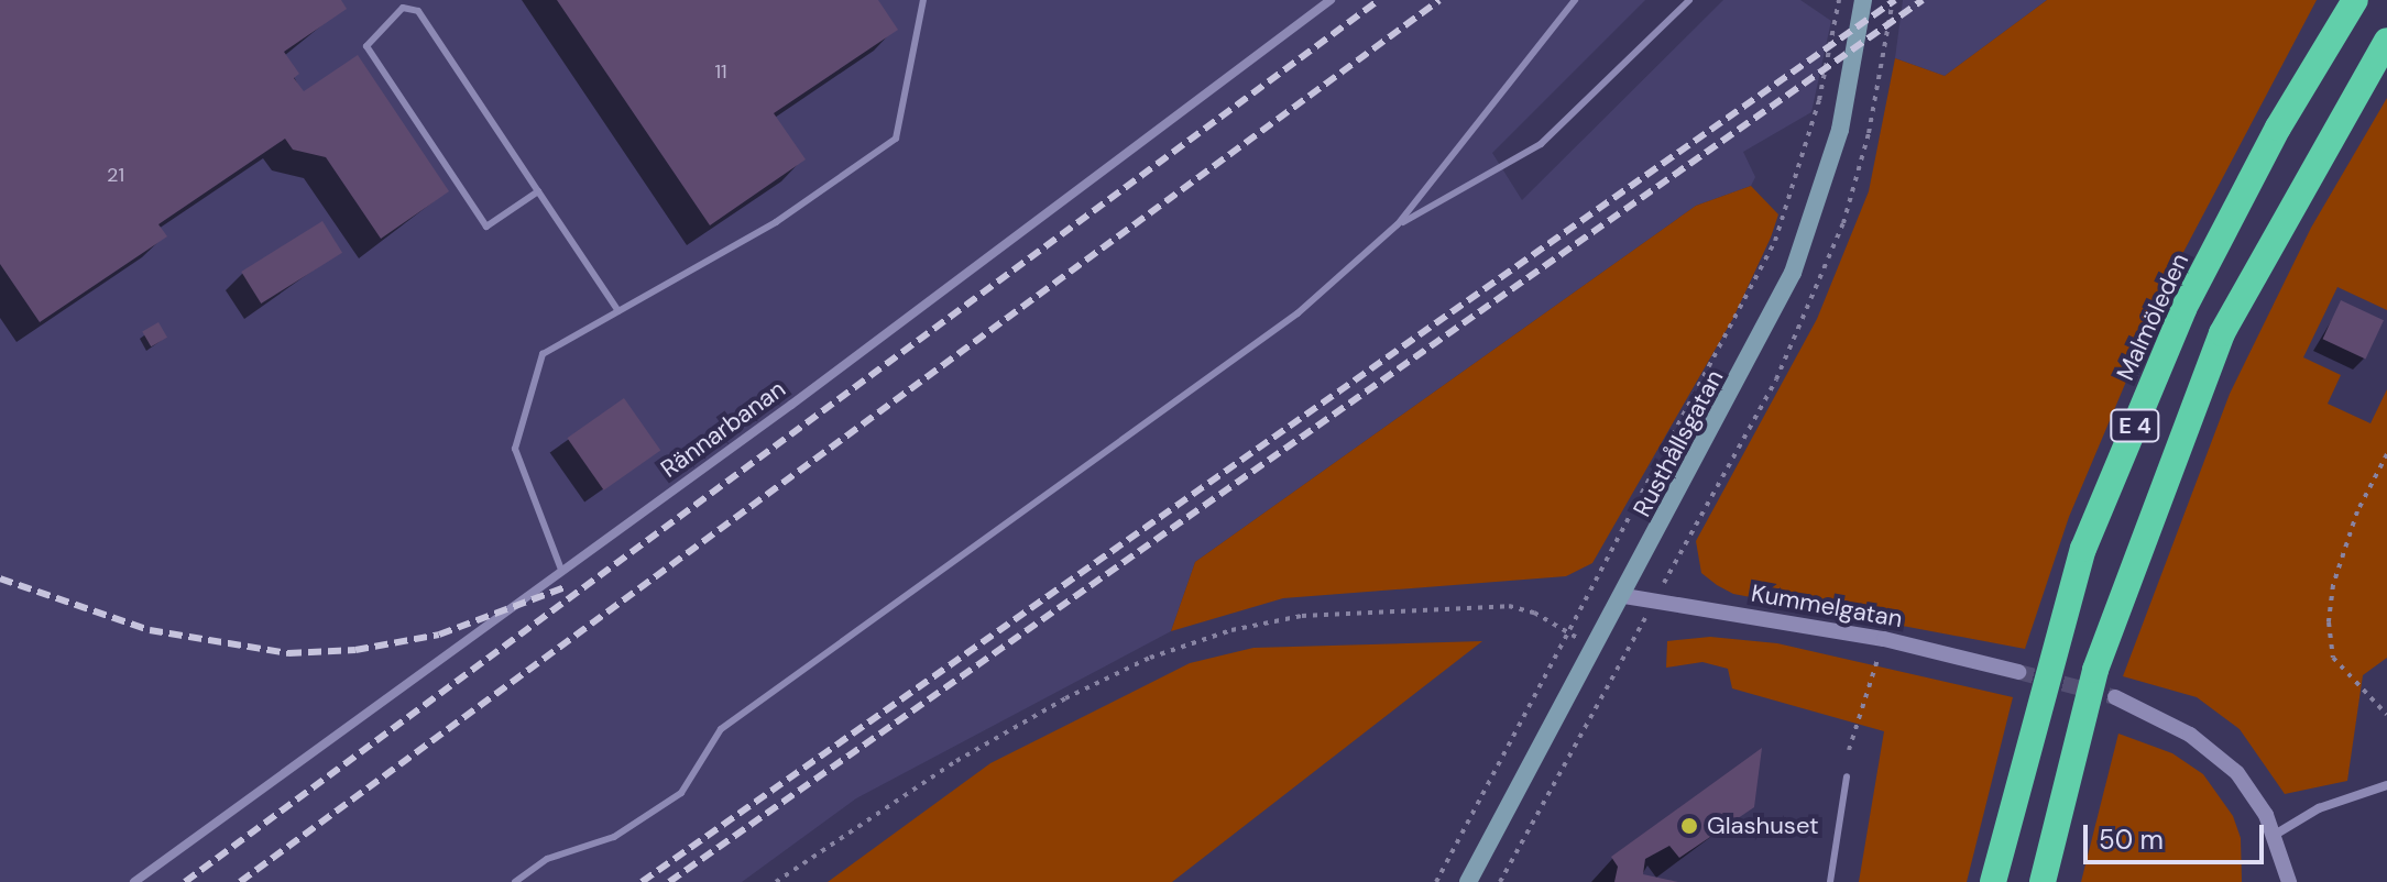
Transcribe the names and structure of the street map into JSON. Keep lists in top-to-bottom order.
{
  "streets": {
    "highway": ["Malmöleden", "E 4"],
    "main road": ["Rusthållsgatan"],
    "street": ["Rännarbanan", "Kummelgatan"]
  },
  "crossings": [
    ["Rusthållsgatan", "Kummelgatan"]
  ],
  "places": ["Glashuset"],
  "house_numbers": ["11", "21"],
  "scale_bar": "50 m"
}
